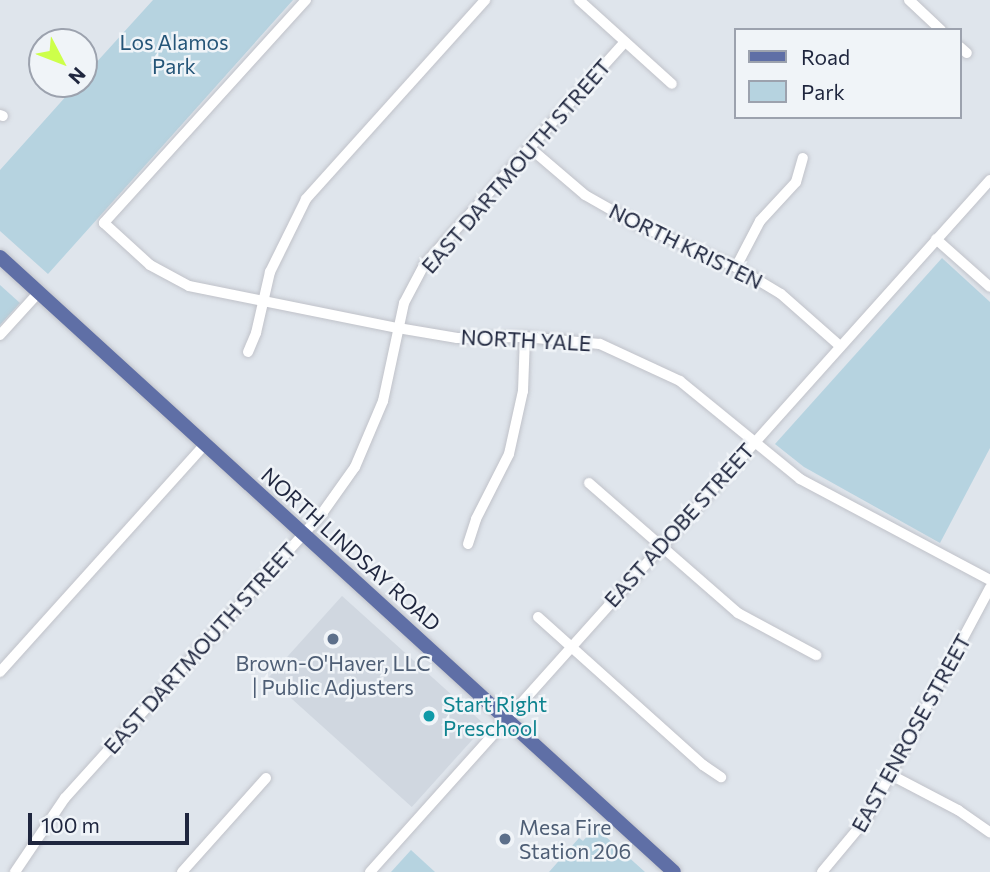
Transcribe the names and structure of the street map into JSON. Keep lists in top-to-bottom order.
{
  "streets": {
    "main road": ["NORTH LINDSAY ROAD"],
    "street": [
      "EAST DARTMOUTH STREET",
      "NORTH KRISTEN",
      "NORTH YALE",
      "EAST ADOBE STREET",
      "EAST ENROSE STREET"
    ]
  },
  "crossings": [
    ["EAST DARTMOUTH STREET", "NORTH KRISTEN"],
    ["EAST DARTMOUTH STREET", "NORTH YALE"],
    ["EAST DARTMOUTH STREET", "NORTH LINDSAY ROAD"],
    ["NORTH KRISTEN", "EAST ADOBE STREET"],
    ["NORTH YALE", "EAST ADOBE STREET"],
    ["EAST ADOBE STREET", "NORTH LINDSAY ROAD"]
  ],
  "parks": ["Los Alamos Park"],
  "places": ["Brown-O'Haver, LLC | Public Adjusters", "Start Right Preschool", "Mesa Fire Station 206"],
  "legend": ["Road", "Park"],
  "scale_bar": "100 m",
  "north": "bottom right"
}
